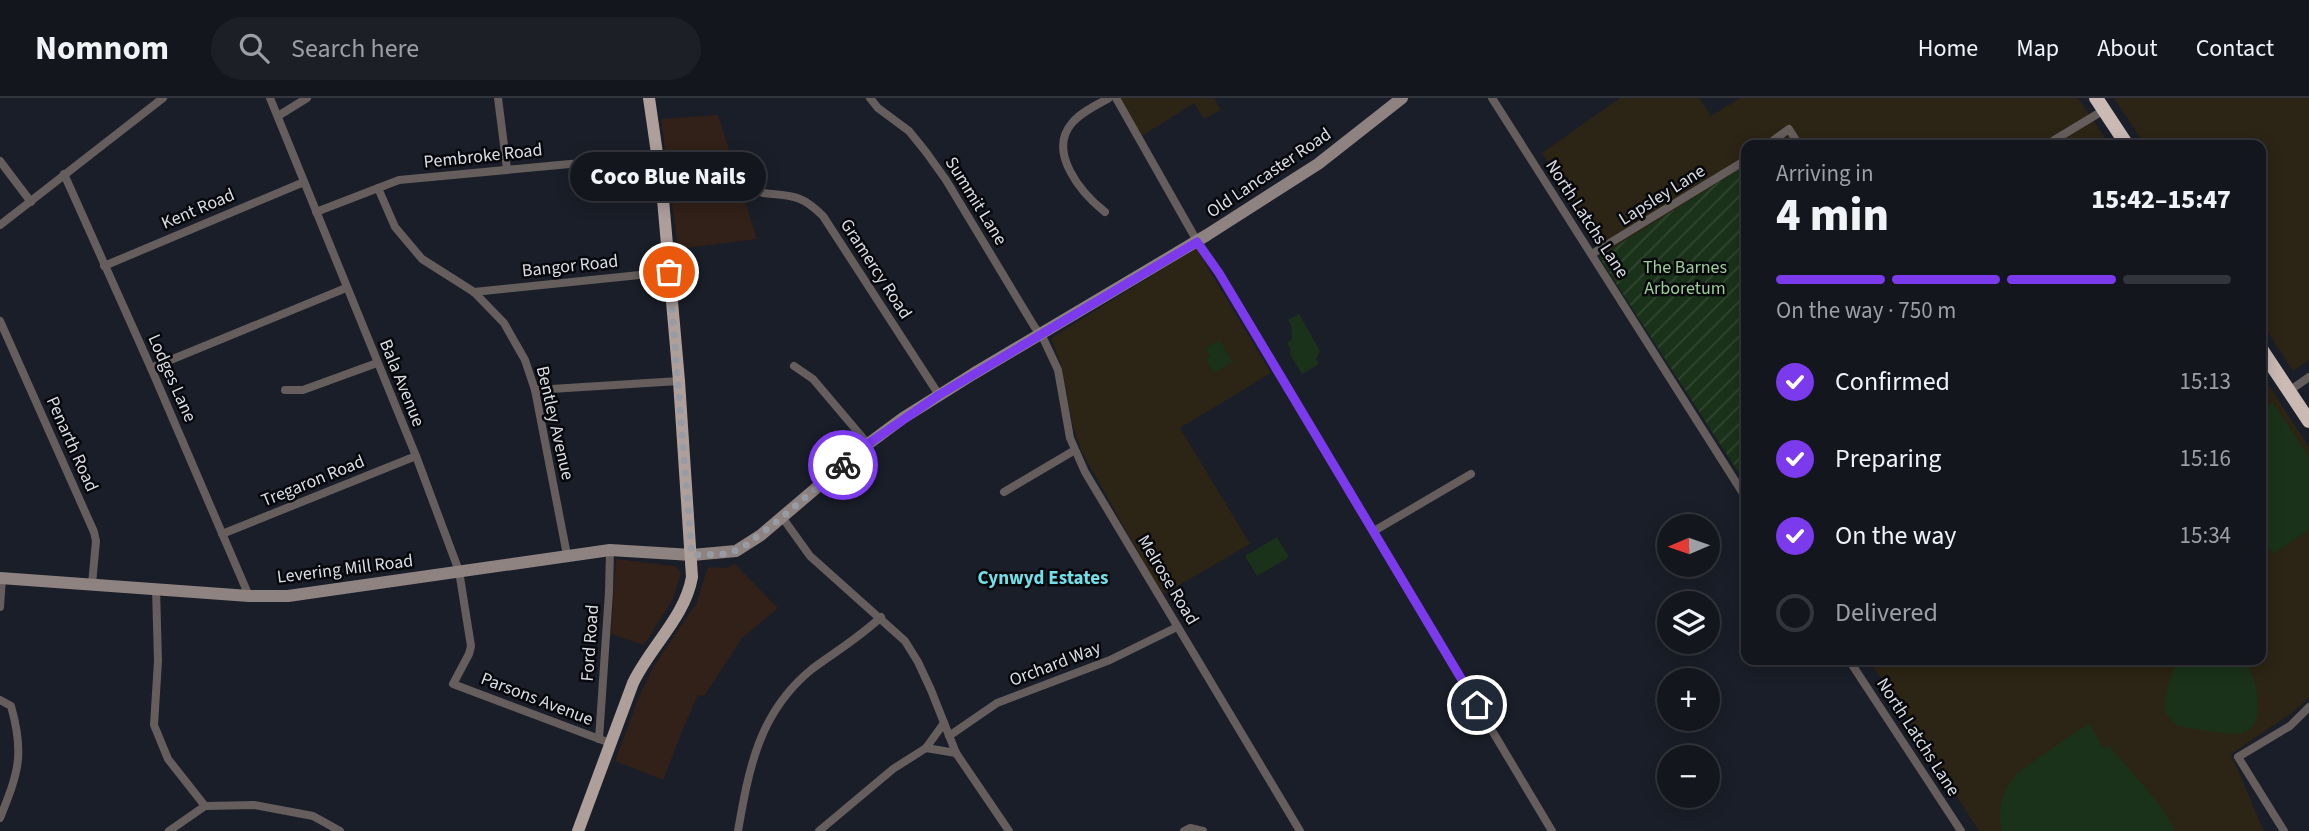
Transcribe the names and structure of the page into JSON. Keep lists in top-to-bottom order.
{
  "streets": {
    "main road": ["Old Lancaster Road", "Levering Mill Road"],
    "street": [
      "Pembroke Road",
      "Lapsley Lane",
      "Summit Lane",
      "Kent Road",
      "North Latchs Lane",
      "Bangor Road",
      "Gramercy Road",
      "Lodges Lane",
      "Bala Avenue",
      "Bentley Avenue",
      "Penarth Road",
      "Tregaron Road",
      "Melrose Road",
      "Ford Road",
      "Orchard Way",
      "Parsons Avenue"
    ]
  },
  "crossings": [
    ["Pembroke Road", "Bala Avenue"],
    ["Pembroke Road", "Bentley Avenue"],
    ["Old Lancaster Road", "Summit Lane"],
    ["Old Lancaster Road", "Gramercy Road"],
    ["Old Lancaster Road", "Levering Mill Road"],
    ["Old Lancaster Road", "Melrose Road"],
    ["Lapsley Lane", "North Latchs Lane"],
    ["Summit Lane", "Melrose Road"],
    ["Kent Road", "Lodges Lane"],
    ["Kent Road", "Bala Avenue"],
    ["Bangor Road", "Bentley Avenue"],
    ["Lodges Lane", "Tregaron Road"],
    ["Lodges Lane", "Levering Mill Road"],
    ["Bala Avenue", "Tregaron Road"],
    ["Bala Avenue", "Levering Mill Road"],
    ["Bala Avenue", "Parsons Avenue"],
    ["Bentley Avenue", "Levering Mill Road"],
    ["Penarth Road", "Levering Mill Road"],
    ["Levering Mill Road", "Ford Road"],
    ["Melrose Road", "Orchard Way"],
    ["Ford Road", "Parsons Avenue"]
  ],
  "districts": ["Cynwyd Estates"],
  "parks": ["The Barnes Arboretum"],
  "places": ["Coco Blue Nails"],
  "north": "left",
  "page": {
    "header": "Nomnom",
    "search": "Search here",
    "nav": [
      "Home",
      "Map",
      "About",
      "Contact"
    ],
    "heading": ["4 min", "Arriving in", "15:42–15:47"],
    "bubble": "Coco Blue Nails",
    "bar": "On the way · 750 m",
    "list": [
      ["Confirmed", "15:13"],
      ["Preparing", "15:16"],
      ["On the way", "15:34"],
      "Delivered"
    ],
    "map_buttons": ["+", "−"]
  }
}
